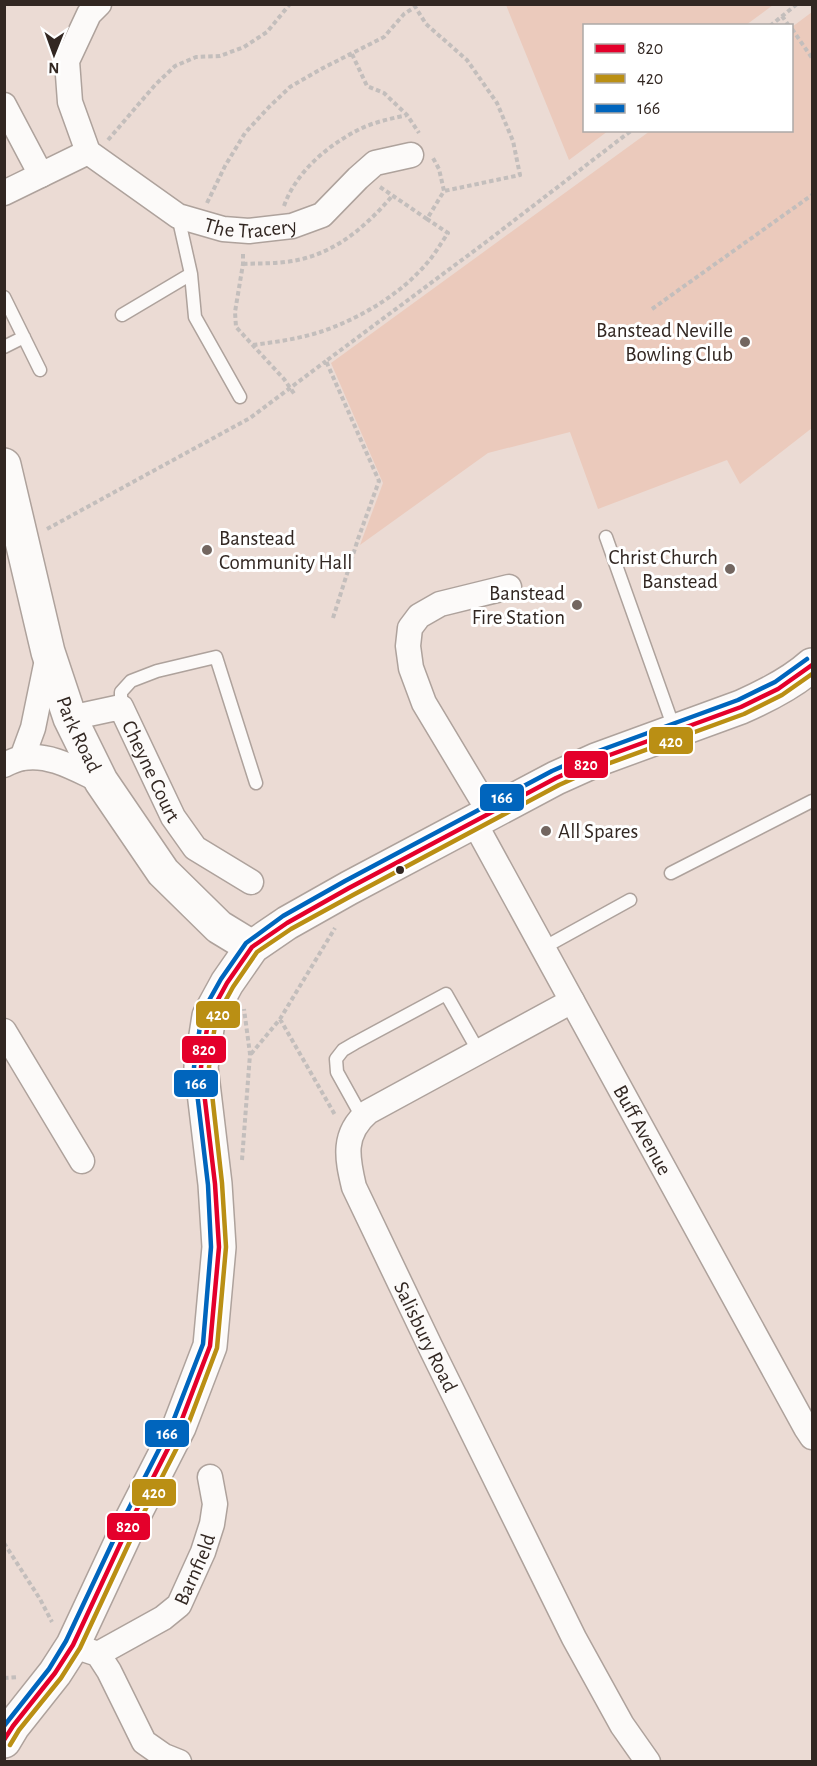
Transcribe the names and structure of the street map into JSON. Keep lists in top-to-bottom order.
{
  "streets": {
    "main road": ["Park Road"],
    "street": [
      "The Tracery",
      "Cheyne Court",
      "Buff Avenue",
      "Salisbury Road",
      "Barnfield"
    ]
  },
  "crossings": [
    ["Park Road", "Cheyne Court"]
  ],
  "places": [
    "Banstead Neville Bowling Club",
    "Banstead Community Hall",
    "Christ Church Banstead",
    "Banstead Fire Station",
    "All Spares"
  ],
  "lines": ["transit line 166", "transit line 820", "transit line 420"],
  "legend": ["820", "420", "166"],
  "north": "bottom"
}
